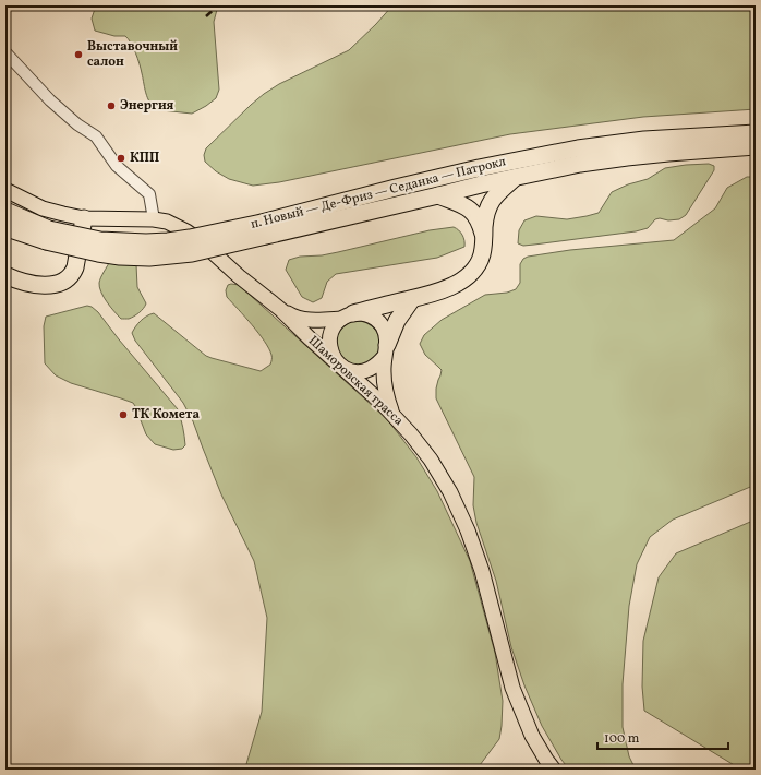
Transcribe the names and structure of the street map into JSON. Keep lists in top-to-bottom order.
{
  "streets": {
    "highway": ["п. Новый — Де-Фриз — Седанка — Патрокл"],
    "main road": ["Шаморовская трасса"]
  },
  "places": [
    "Выставочный салон",
    "Энергия",
    "КПП",
    "ТК Комета"
  ],
  "scale_bar": "100 m"
}
